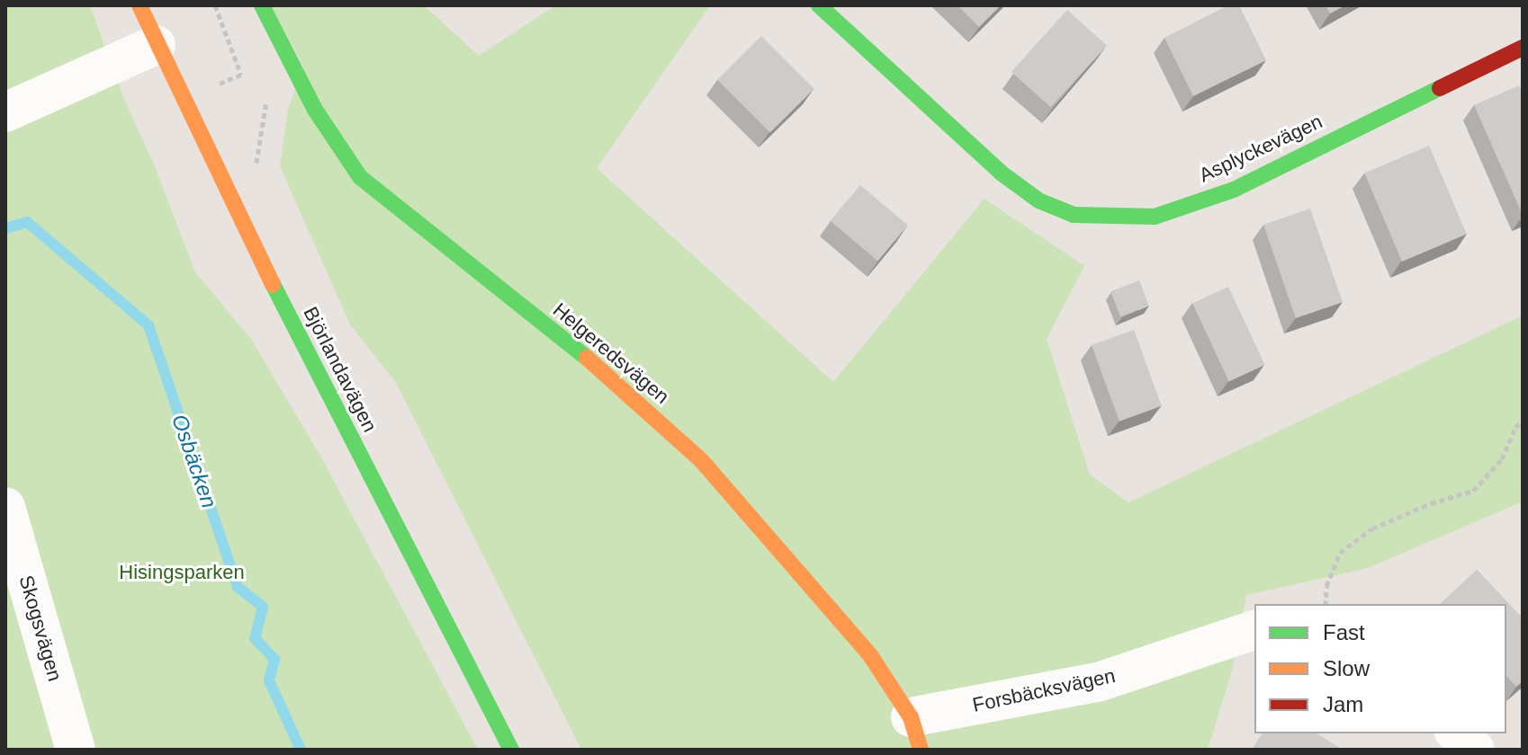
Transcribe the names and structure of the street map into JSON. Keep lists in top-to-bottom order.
{
  "streets": {
    "street": [
      "Asplyckevägen",
      "Helgeredsvägen",
      "Björlandavägen",
      "Skogsvägen",
      "Forsbäcksvägen"
    ]
  },
  "crossings": [
    ["Helgeredsvägen", "Forsbäcksvägen"]
  ],
  "water": ["Osbäcken"],
  "parks": ["Hisingsparken"],
  "legend": ["Fast", "Slow", "Jam"]
}
